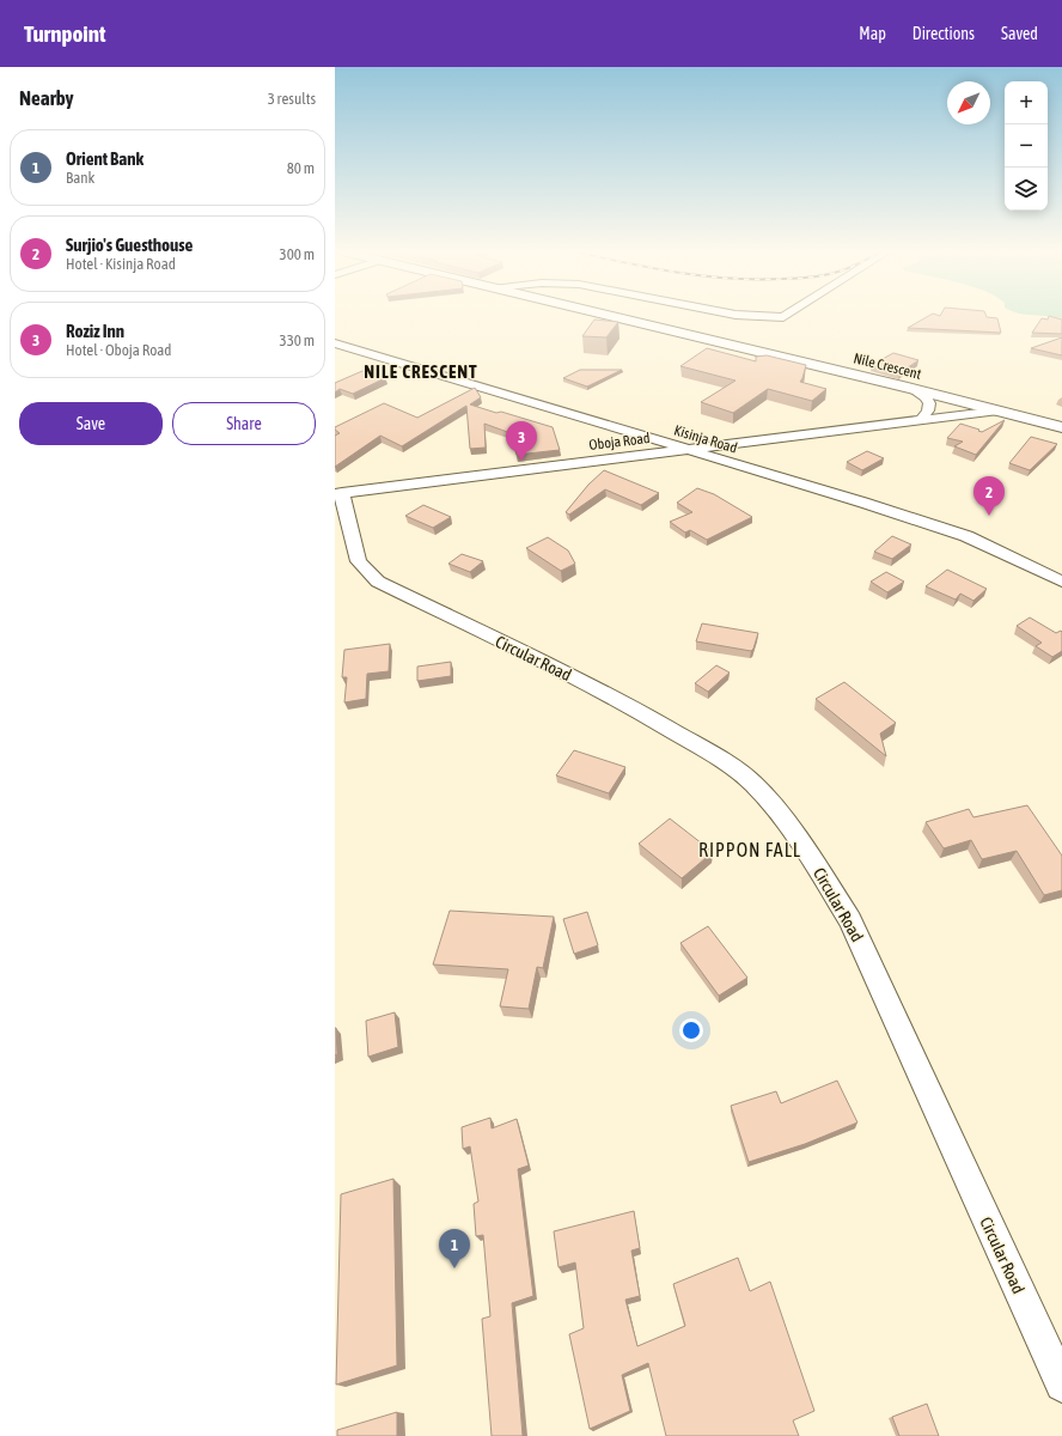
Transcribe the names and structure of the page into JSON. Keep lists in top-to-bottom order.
{
  "streets": {
    "street": [
      "Nile Crescent",
      "Kisinja Road",
      "Oboja Road",
      "Circular Road"
    ]
  },
  "crossings": [
    ["Nile Crescent", "Oboja Road"],
    ["Kisinja Road", "Oboja Road"],
    ["Oboja Road", "Circular Road"]
  ],
  "districts": ["NILE CRESCENT", "RIPPON FALL"],
  "north": "bottom left",
  "page": {
    "header": "Turnpoint",
    "nav": ["Map", "Directions", "Saved"],
    "heading": ["Nearby", "3 results"],
    "map_buttons": ["+", "−"],
    "list": [
      {
        "mark": "1",
        "name": "Orient Bank",
        "note": "Bank",
        "value": "80 m"
      },
      {
        "mark": "2",
        "name": "Surjio's Guesthouse",
        "note": "Hotel · Kisinja Road",
        "value": "300 m"
      },
      {
        "mark": "3",
        "name": "Roziz Inn",
        "note": "Hotel · Oboja Road",
        "value": "330 m"
      }
    ],
    "buttons": ["Save", "Share"],
    "pins": ["3", "2", "1"]
  }
}
